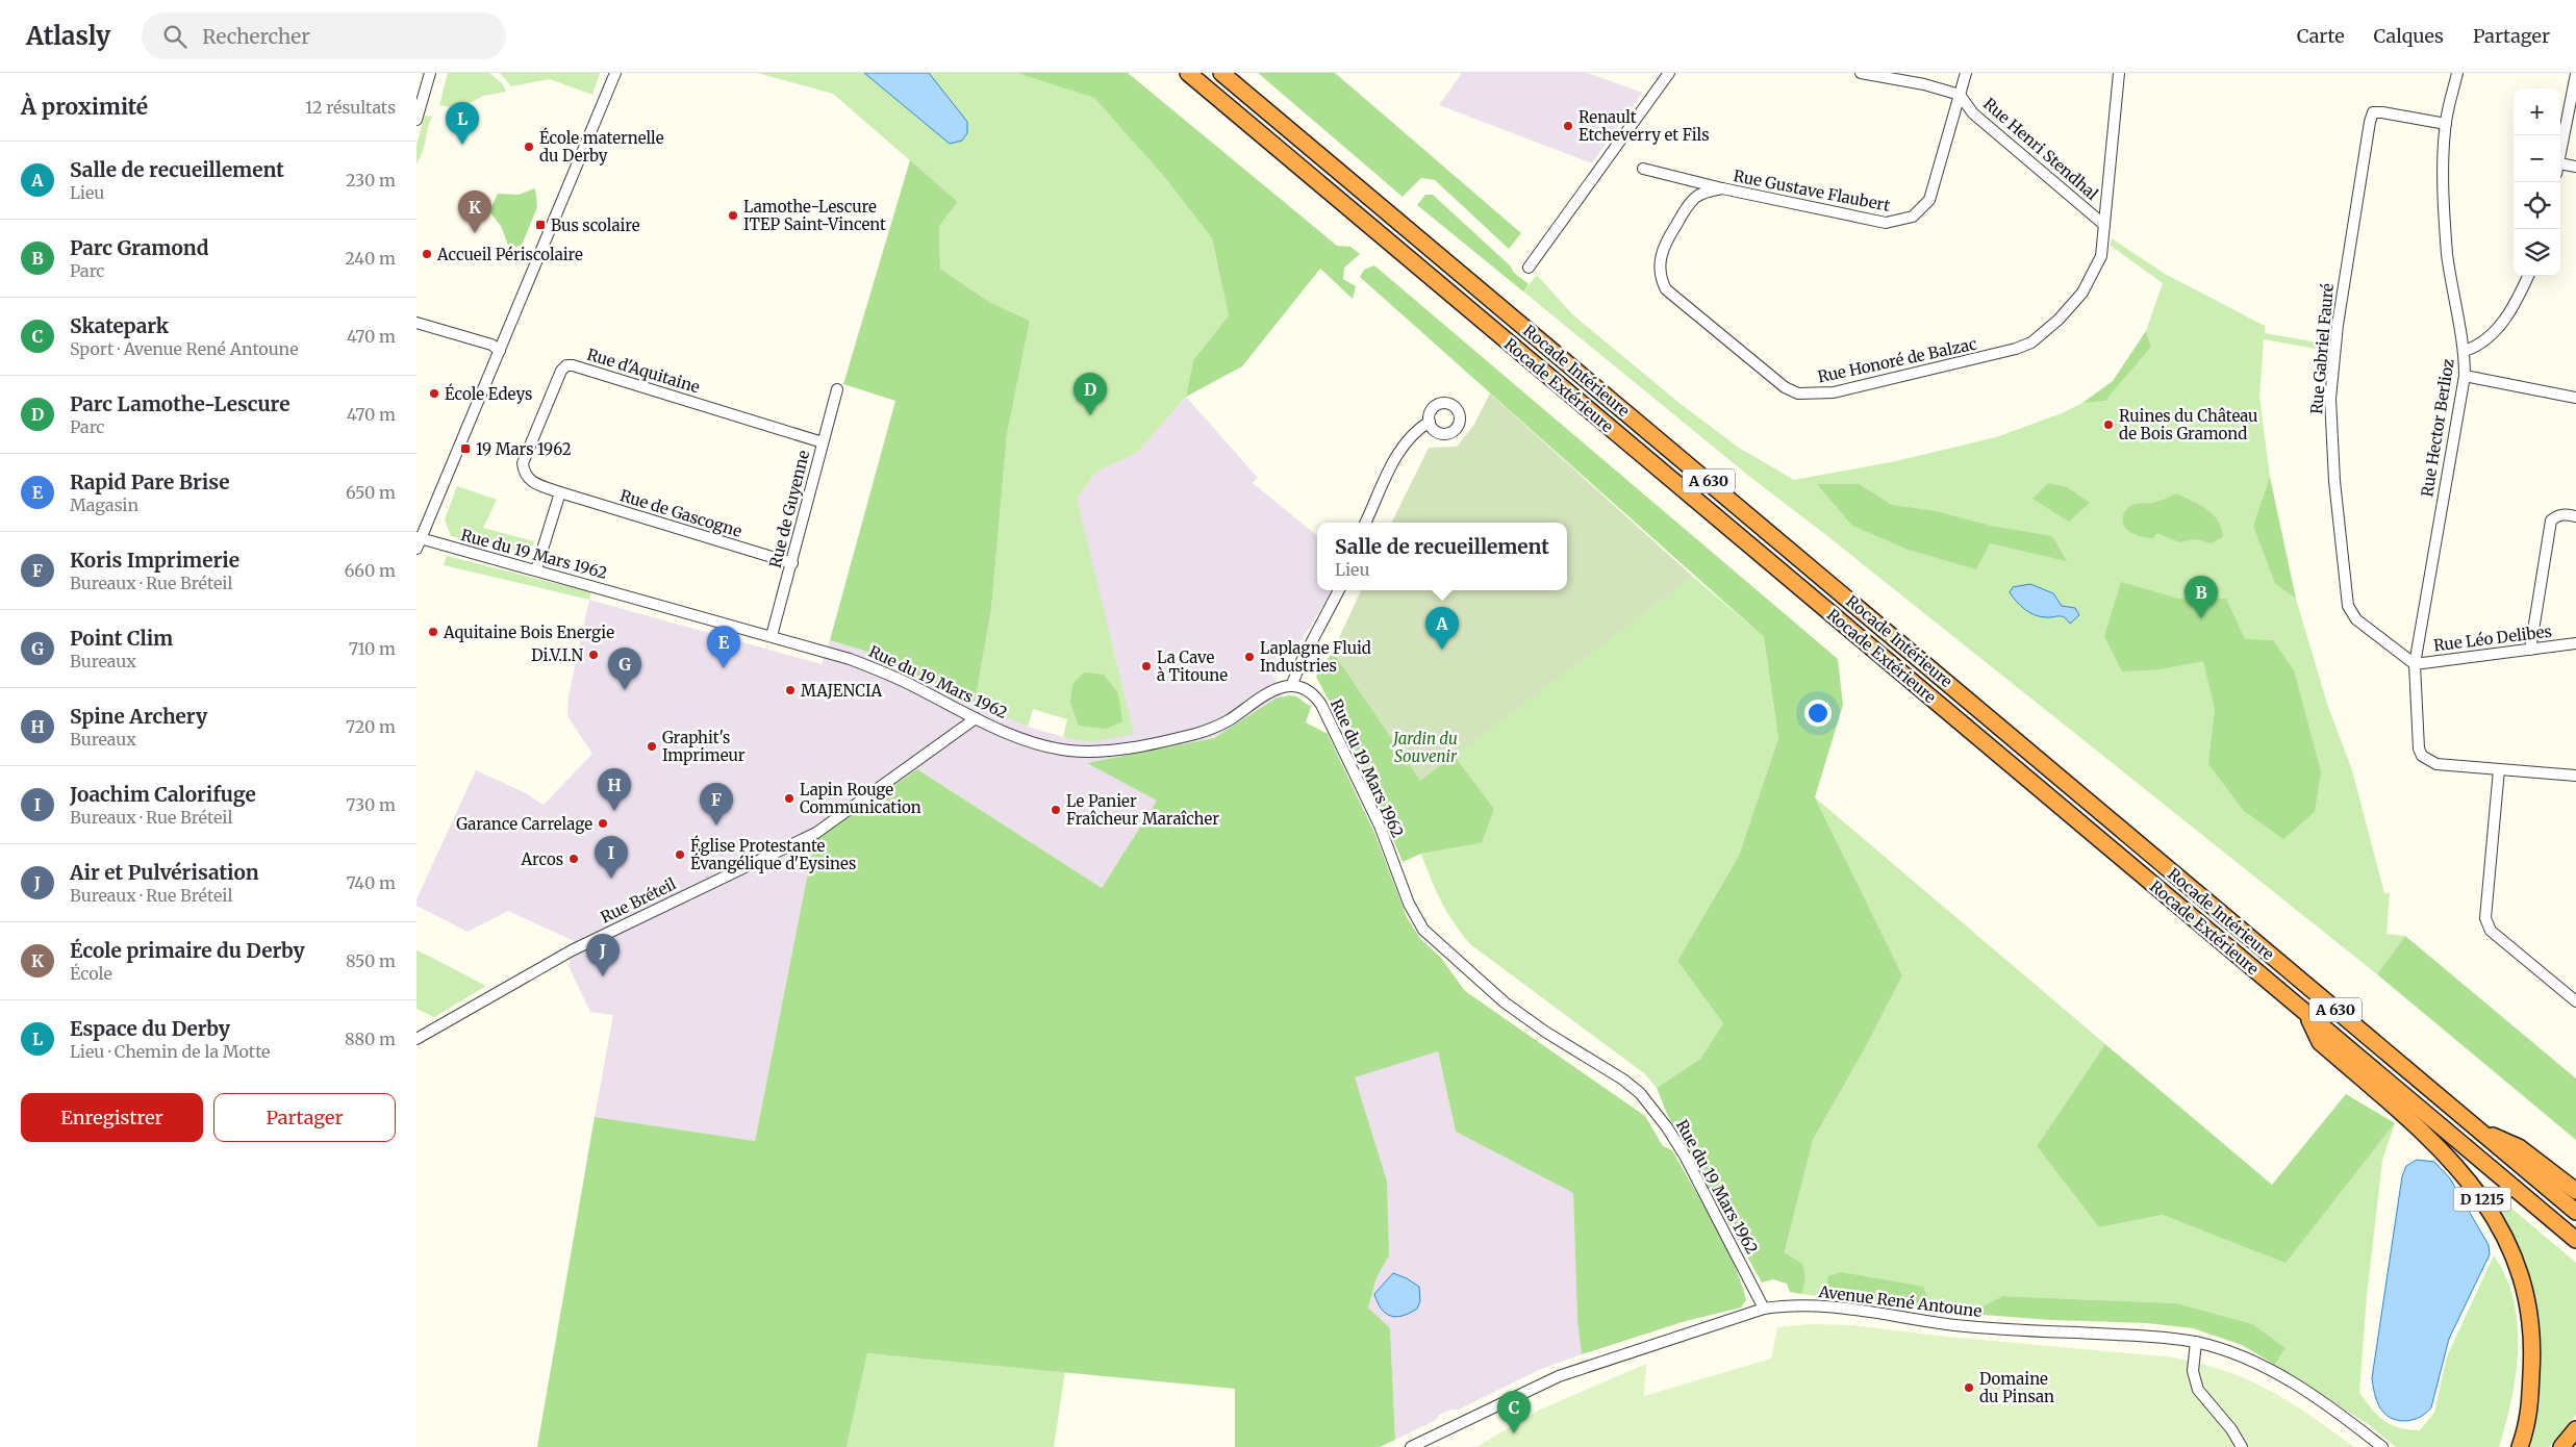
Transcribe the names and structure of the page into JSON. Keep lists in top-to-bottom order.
{
  "streets": {
    "highway": [
      "Rocade Intérieure",
      "Rocade Extérieure",
      "A 630",
      "D 1215"
    ],
    "street": [
      "Rue Henri Stendhal",
      "Rue Gustave Flaubert",
      "Rue Gabriel Fauré",
      "Rue Honoré de Balzac",
      "Rue d'Aquitaine",
      "Rue Hector Berlioz",
      "Rue de Guyenne",
      "Rue de Gascogne",
      "Rue du 19 Mars 1962",
      "Rue Léo Delibes",
      "Rue Bréteil",
      "Avenue René Antoune"
    ]
  },
  "crossings": [
    ["Rue Henri Stendhal", "Rue Gustave Flaubert"],
    ["Rue Henri Stendhal", "Rue Honoré de Balzac"],
    ["Rue Gustave Flaubert", "Rue Honoré de Balzac"],
    ["Rue Gabriel Fauré", "Rue Hector Berlioz"],
    ["Rue Gabriel Fauré", "Rue Léo Delibes"],
    ["Rue d'Aquitaine", "Rue de Guyenne"],
    ["Rue d'Aquitaine", "Rue de Gascogne"],
    ["Rocade Extérieure", "D 1215"],
    ["Rue Hector Berlioz", "Rue Léo Delibes"],
    ["Rue de Guyenne", "Rue de Gascogne"],
    ["Rue de Guyenne", "Rue du 19 Mars 1962"],
    ["Rue du 19 Mars 1962", "Rue Bréteil"],
    ["Rue du 19 Mars 1962", "Avenue René Antoune"]
  ],
  "parks": ["Jardin du Souvenir"],
  "places": {
    "other": [
      "Renault Etcheverry et Fils",
      "École maternelle du Derby",
      "Lamothe-Lescure ITEP Saint-Vincent",
      "Accueil Périscolaire",
      "École Edeys",
      "Ruines du Château de Bois Gramond",
      "Aquitaine Bois Energie",
      "Di.V.I.N",
      "Laplagne Fluid Industries",
      "La Cave à Titoune",
      "MAJENCIA",
      "Graphit's Imprimeur",
      "Lapin Rouge Communication",
      "Le Panier Fraîcheur Maraîcher",
      "Garance Carrelage",
      "Église Protestante Évangélique d'Eysines",
      "Arcos",
      "Domaine du Pinsan"
    ],
    "transit": ["Bus scolaire", "19 Mars 1962"]
  },
  "page": {
    "header": "Atlasly",
    "search": "Rechercher",
    "nav": ["Carte", "Calques", "Partager"],
    "heading": ["À proximité", "12 résultats"],
    "map_buttons": ["+", "−"],
    "pins": [
      "L",
      "K",
      "D",
      "B",
      "A",
      "E",
      "G",
      "H",
      "F",
      "I",
      "J",
      "C"
    ],
    "list": [
      {
        "mark": "A",
        "name": "Salle de recueillement",
        "note": "Lieu",
        "value": "230 m"
      },
      {
        "mark": "B",
        "name": "Parc Gramond",
        "note": "Parc",
        "value": "240 m"
      },
      {
        "mark": "C",
        "name": "Skatepark",
        "note": "Sport · Avenue René Antoune",
        "value": "470 m"
      },
      {
        "mark": "D",
        "name": "Parc Lamothe-Lescure",
        "note": "Parc",
        "value": "470 m"
      },
      {
        "mark": "E",
        "name": "Rapid Pare Brise",
        "note": "Magasin",
        "value": "650 m"
      },
      {
        "mark": "F",
        "name": "Koris Imprimerie",
        "note": "Bureaux · Rue Bréteil",
        "value": "660 m"
      },
      {
        "mark": "G",
        "name": "Point Clim",
        "note": "Bureaux",
        "value": "710 m"
      },
      {
        "mark": "H",
        "name": "Spine Archery",
        "note": "Bureaux",
        "value": "720 m"
      },
      {
        "mark": "I",
        "name": "Joachim Calorifuge",
        "note": "Bureaux · Rue Bréteil",
        "value": "730 m"
      },
      {
        "mark": "J",
        "name": "Air et Pulvérisation",
        "note": "Bureaux · Rue Bréteil",
        "value": "740 m"
      },
      {
        "mark": "K",
        "name": "École primaire du Derby",
        "note": "École",
        "value": "850 m"
      },
      {
        "mark": "L",
        "name": "Espace du Derby",
        "note": "Lieu · Chemin de la Motte",
        "value": "880 m"
      }
    ],
    "popup": ["Salle de recueillement", "Lieu"],
    "buttons": ["Enregistrer", "Partager"]
  }
}
